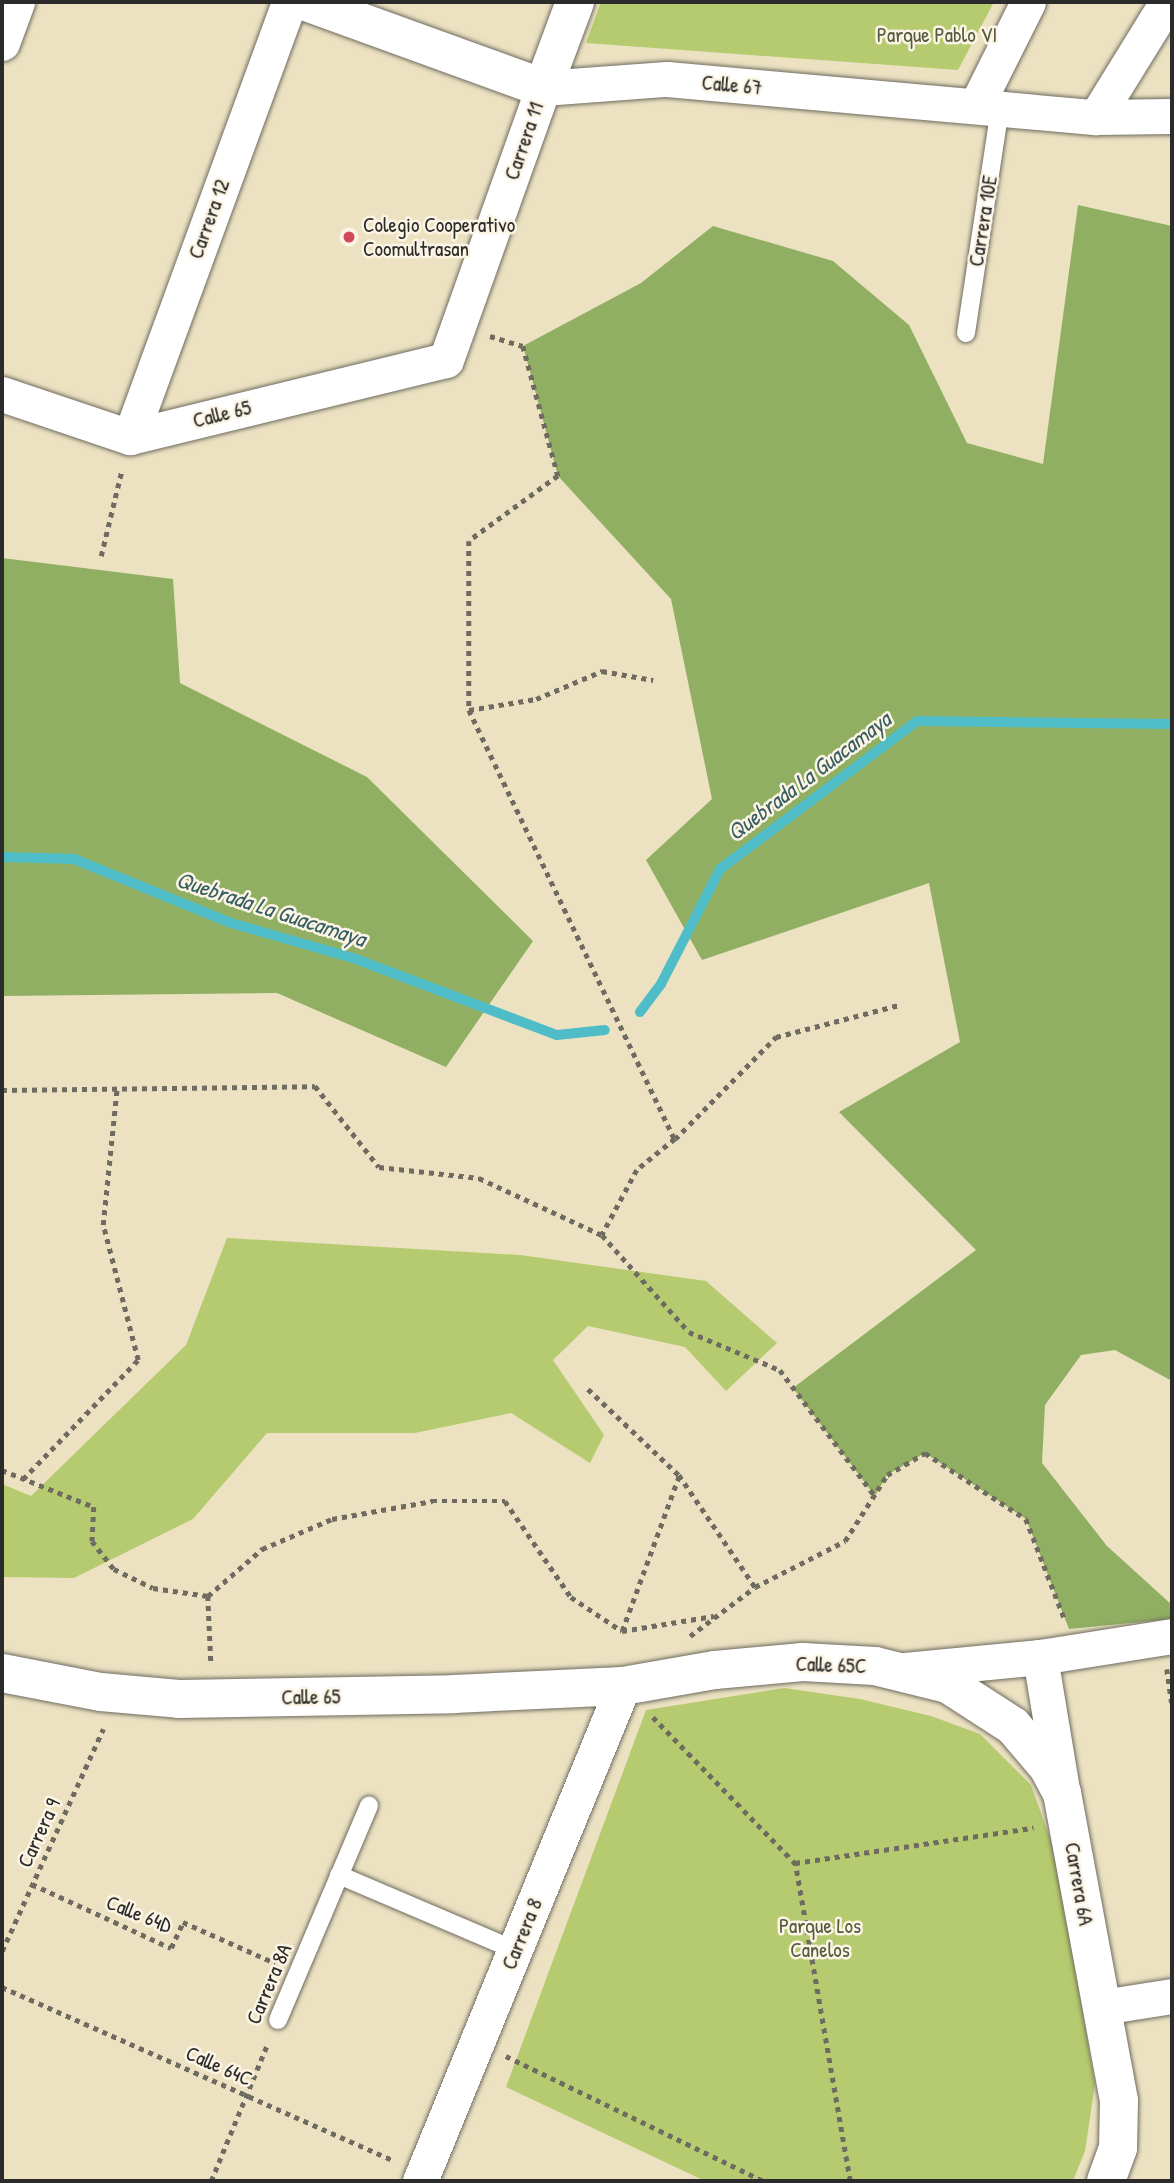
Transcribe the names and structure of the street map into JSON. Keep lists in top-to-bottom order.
{
  "streets": {
    "street": [
      "Calle 67",
      "Carrera 11",
      "Carrera 12",
      "Carrera 10E",
      "Calle 65",
      "Calle 65C",
      "Carrera 6A",
      "Carrera 8"
    ],
    "lane": ["Carrera 8A"],
    "path": ["Carrera 9", "Calle 64D", "Calle 64C"]
  },
  "crossings": [
    ["Calle 67", "Carrera 11"],
    ["Calle 67", "Carrera 10E"],
    ["Carrera 11", "Calle 65"],
    ["Carrera 12", "Calle 65"],
    ["Calle 65", "Calle 65C"],
    ["Calle 65", "Carrera 8"],
    ["Calle 65C", "Carrera 6A"],
    ["Calle 65C", "Carrera 8"],
    ["Carrera 9", "Calle 64D"],
    ["Calle 64D", "Carrera 8A"],
    ["Carrera 8", "Calle 64C"],
    ["Carrera 8A", "Calle 64C"]
  ],
  "water": ["Quebrada La Guacamaya"],
  "parks": ["Parque Pablo VI", "Parque Los Canelos"],
  "places": ["Colegio Cooperativo Coomultrasan"]
}
